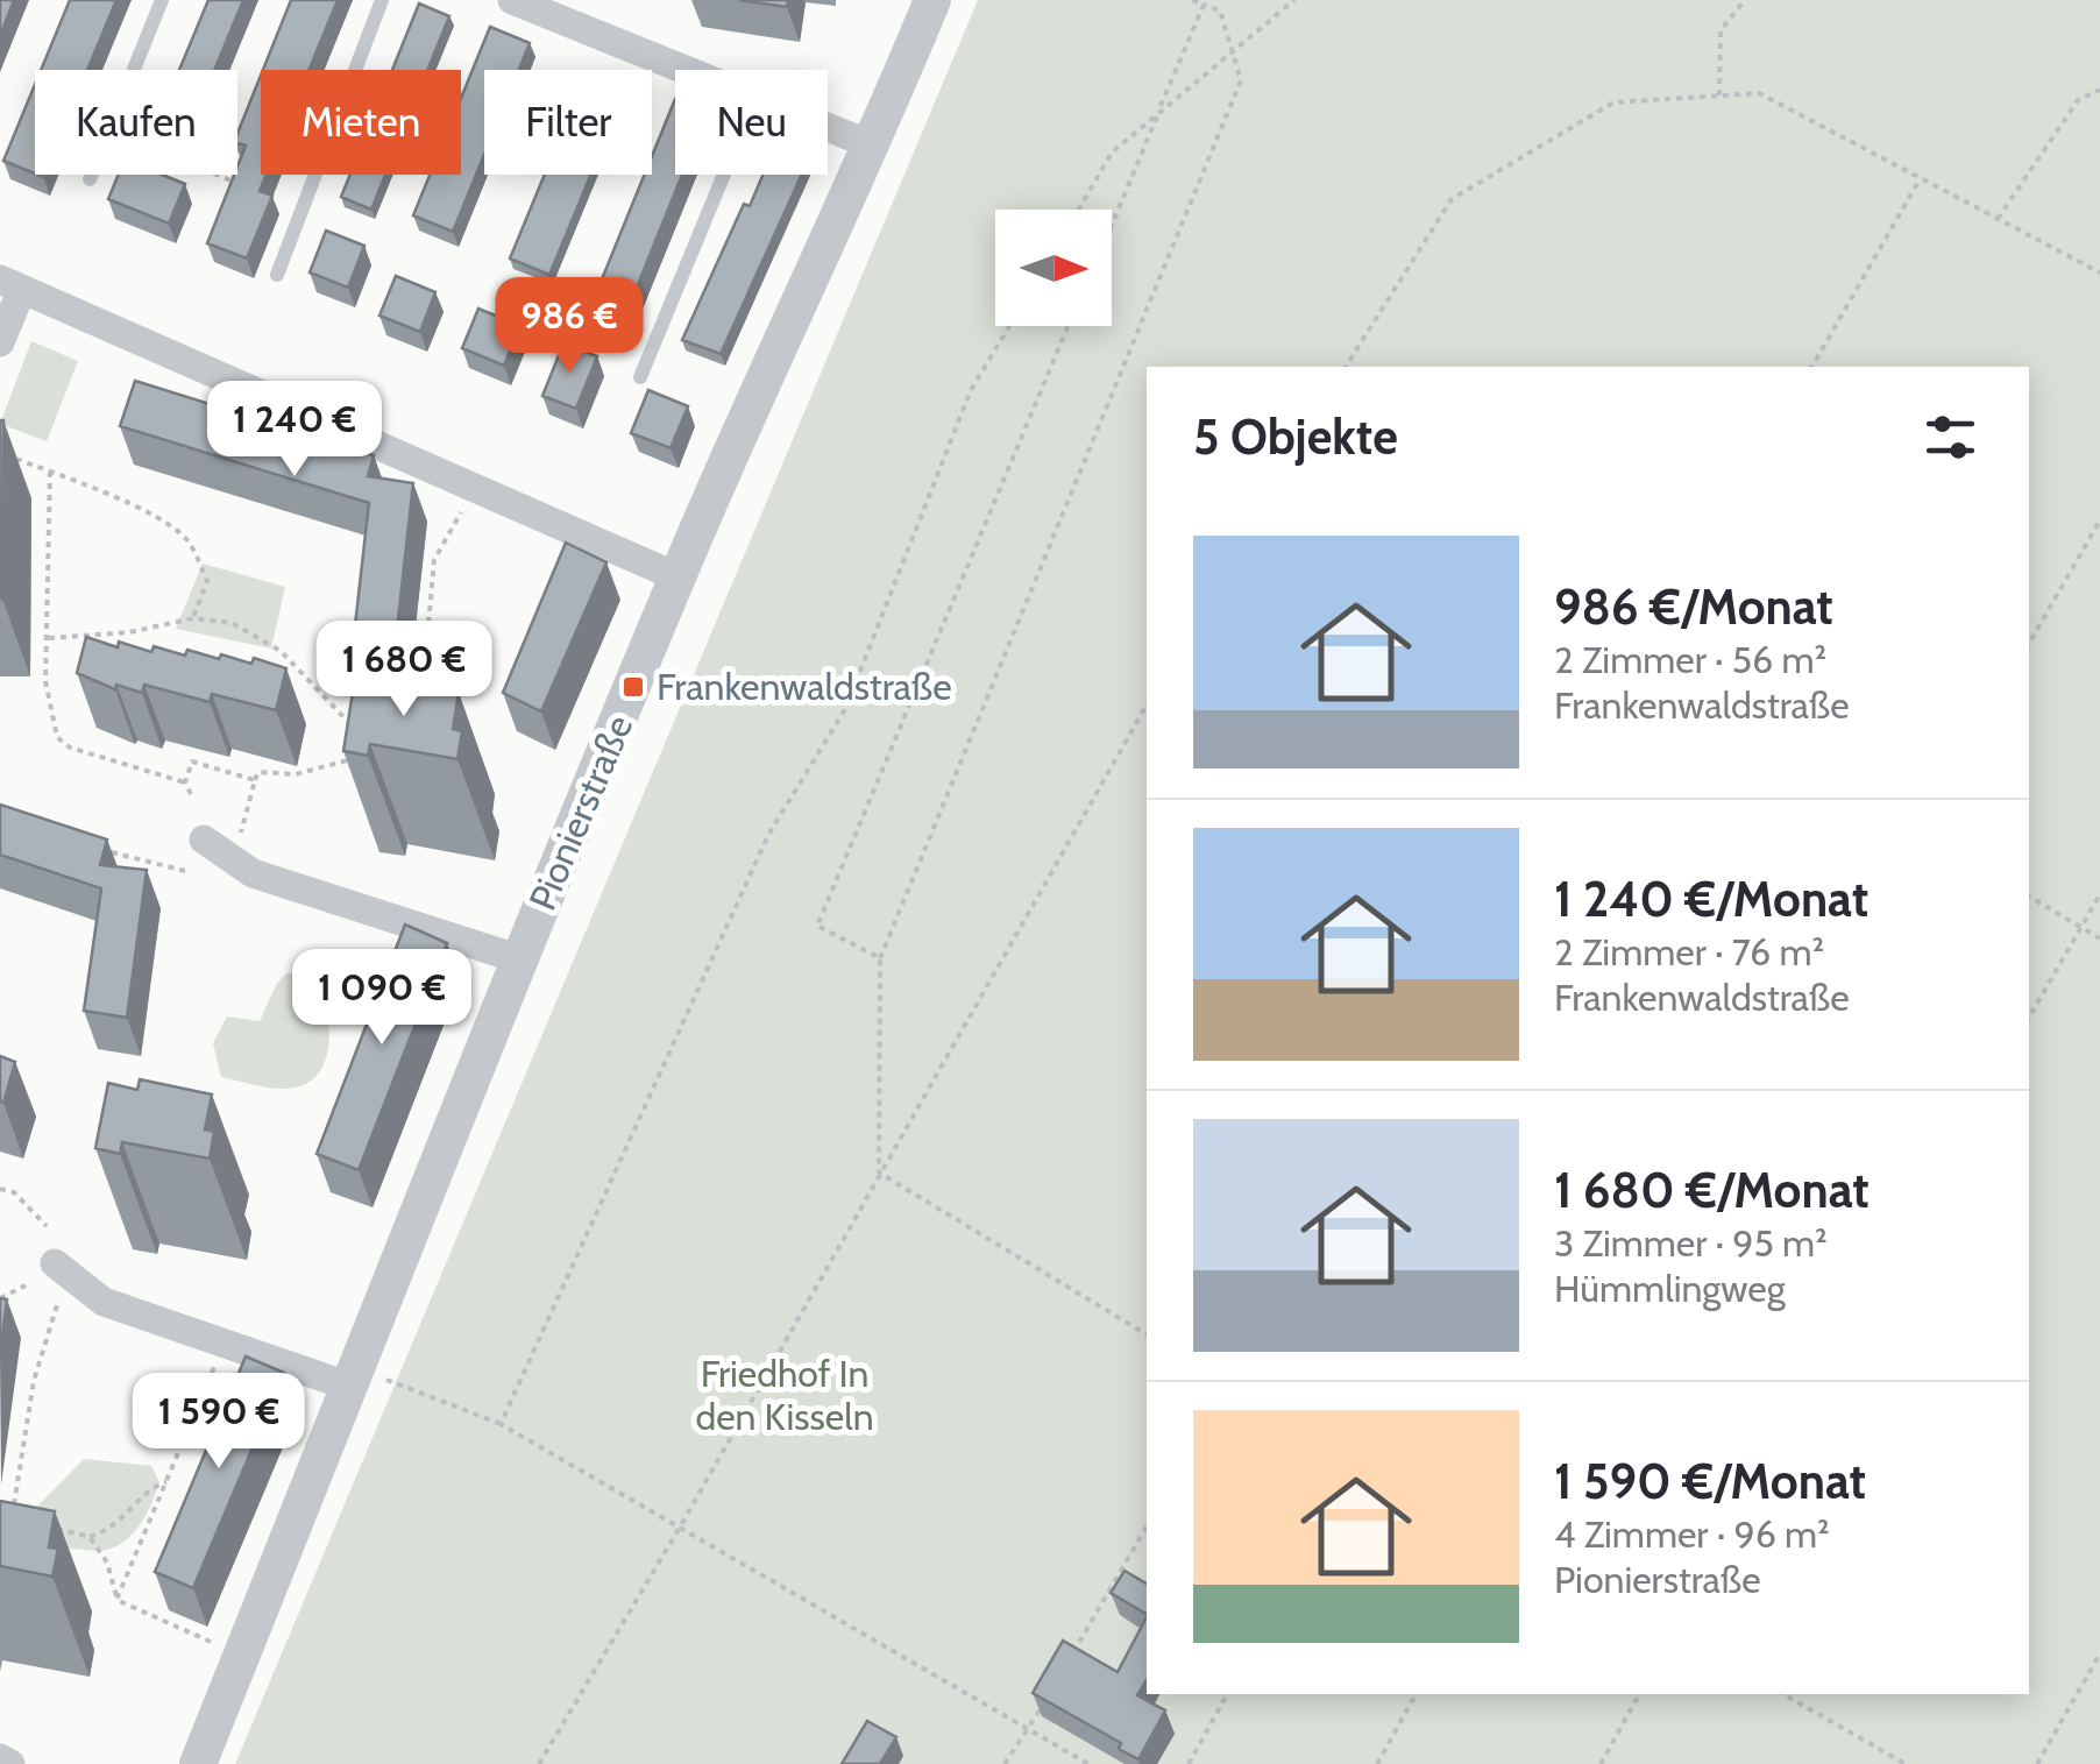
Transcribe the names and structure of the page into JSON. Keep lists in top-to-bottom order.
{
  "streets": {
    "street": ["Pionierstraße"]
  },
  "parks": ["Friedhof In den Kisseln"],
  "places": {
    "transit": ["Frankenwaldstraße"]
  },
  "north": "right",
  "page": {
    "chip": [
      "Kaufen",
      "Mieten",
      "Filter",
      "Neu"
    ],
    "price": [
      "986 €",
      "1 240 €",
      "1 680 €",
      "1 090 €",
      "1 590 €"
    ],
    "heading": "5 Objekte",
    "list": [
      {
        "name": "986 €/Monat",
        "note": "2 Zimmer · 56 m² · Frankenwaldstraße"
      },
      {
        "name": "1 240 €/Monat",
        "note": "2 Zimmer · 76 m² · Frankenwaldstraße"
      },
      {
        "name": "1 680 €/Monat",
        "note": "3 Zimmer · 95 m² · Hümmlingweg"
      },
      {
        "name": "1 590 €/Monat",
        "note": "4 Zimmer · 96 m² · Pionierstraße"
      }
    ]
  }
}
